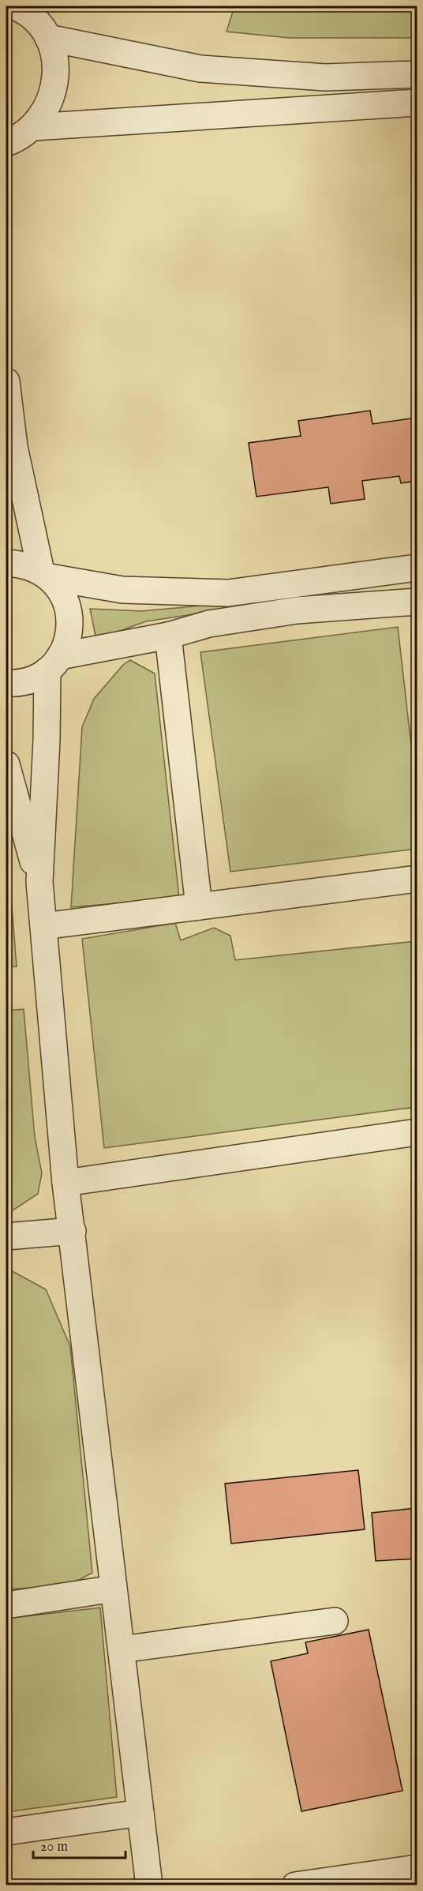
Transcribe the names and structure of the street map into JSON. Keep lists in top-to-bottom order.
{
  "scale_bar": "20 m"
}
